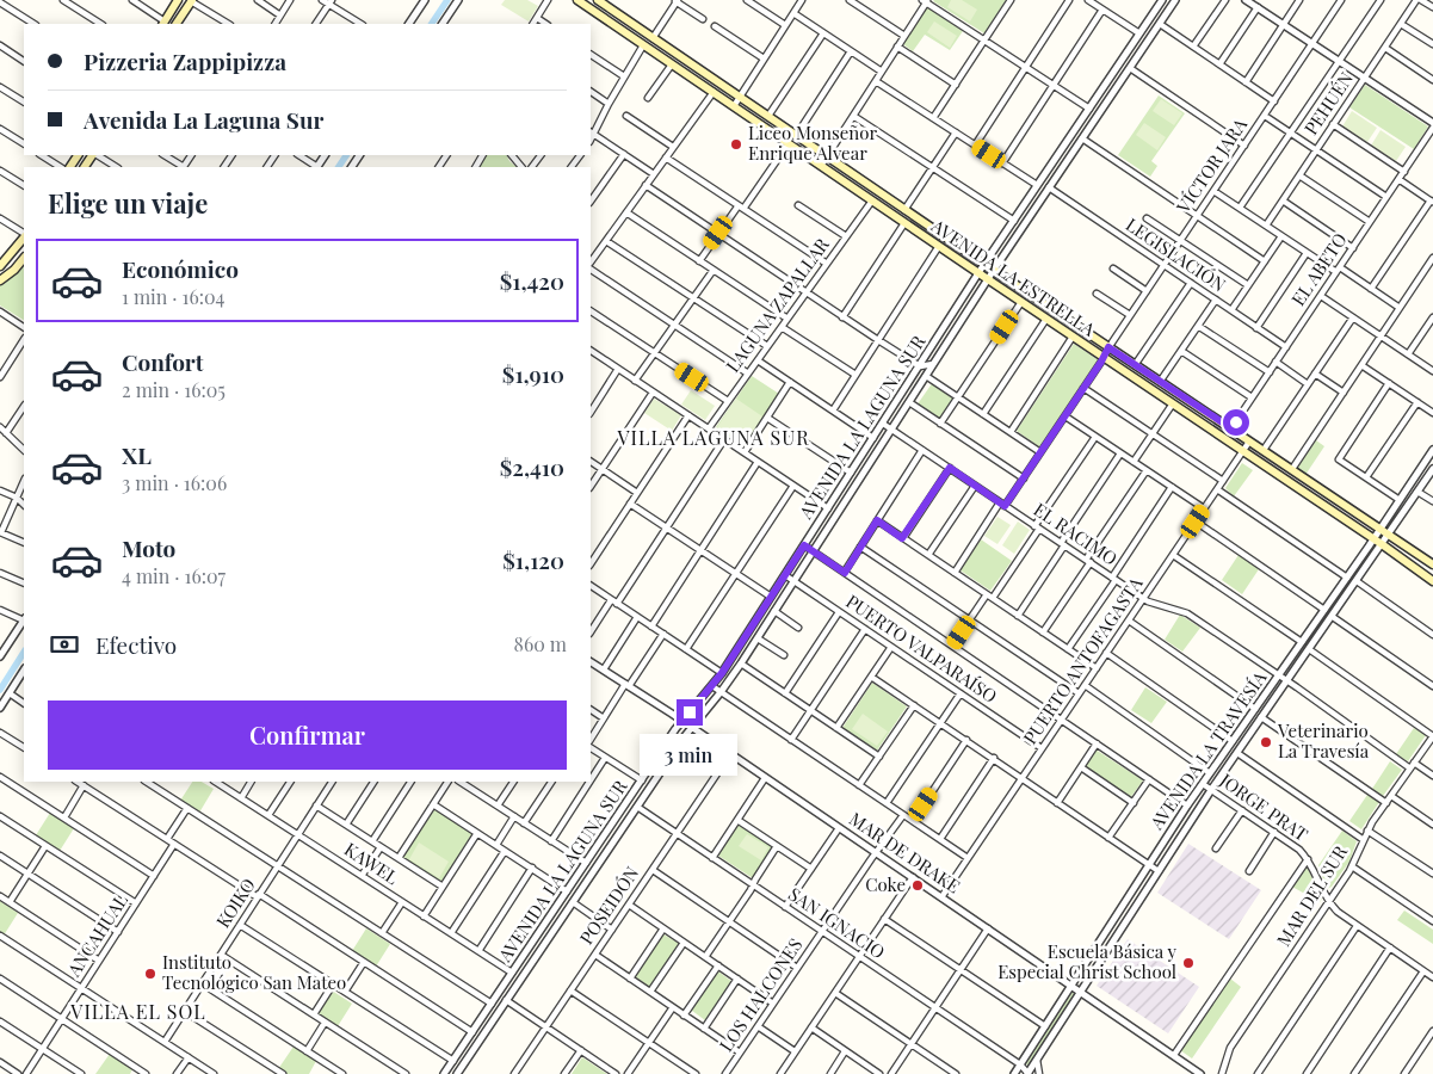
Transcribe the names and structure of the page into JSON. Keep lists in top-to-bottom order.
{
  "streets": {
    "main road": ["AVENIDA LA ESTRELLA"],
    "street": [
      "PEHUÉN",
      "VÍCTOR JARA",
      "LEGISLACIÓN",
      "EL ABETO",
      "LAGUNA ZAPALLAR",
      "AVENIDA LA LAGUNA SUR",
      "EL RACIMO",
      "PUERTO VALPARAÍSO",
      "PUERTO ANTOFAGASTA",
      "AVENIDA LA TRAVESÍA",
      "JORGE PRAT",
      "MAR DE DRAKE",
      "KAWEL",
      "MAR DEL SUR",
      "KOIKO",
      "POSEIDÓN",
      "SAN IGNACIO",
      "ANCAHUAL",
      "LOS HALCONES"
    ]
  },
  "crossings": [
    ["VÍCTOR JARA", "LEGISLACIÓN"],
    ["VÍCTOR JARA", "AVENIDA LA ESTRELLA"],
    ["VÍCTOR JARA", "EL RACIMO"],
    ["LEGISLACIÓN", "EL ABETO"],
    ["LEGISLACIÓN", "AVENIDA LA LAGUNA SUR"],
    ["EL ABETO", "AVENIDA LA ESTRELLA"],
    ["AVENIDA LA ESTRELLA", "LAGUNA ZAPALLAR"],
    ["AVENIDA LA ESTRELLA", "AVENIDA LA LAGUNA SUR"],
    ["AVENIDA LA ESTRELLA", "PUERTO ANTOFAGASTA"],
    ["AVENIDA LA ESTRELLA", "AVENIDA LA TRAVESÍA"],
    ["AVENIDA LA LAGUNA SUR", "EL RACIMO"],
    ["AVENIDA LA LAGUNA SUR", "PUERTO VALPARAÍSO"],
    ["AVENIDA LA LAGUNA SUR", "MAR DE DRAKE"],
    ["AVENIDA LA LAGUNA SUR", "KAWEL"],
    ["AVENIDA LA LAGUNA SUR", "SAN IGNACIO"],
    ["EL RACIMO", "PUERTO ANTOFAGASTA"],
    ["EL RACIMO", "AVENIDA LA TRAVESÍA"],
    ["EL RACIMO", "MAR DEL SUR"],
    ["PUERTO VALPARAÍSO", "PUERTO ANTOFAGASTA"],
    ["PUERTO ANTOFAGASTA", "MAR DE DRAKE"],
    ["AVENIDA LA TRAVESÍA", "JORGE PRAT"],
    ["AVENIDA LA TRAVESÍA", "MAR DE DRAKE"],
    ["AVENIDA LA TRAVESÍA", "SAN IGNACIO"],
    ["JORGE PRAT", "MAR DEL SUR"],
    ["MAR DE DRAKE", "POSEIDÓN"],
    ["MAR DE DRAKE", "LOS HALCONES"],
    ["KAWEL", "KOIKO"],
    ["POSEIDÓN", "SAN IGNACIO"],
    ["SAN IGNACIO", "LOS HALCONES"]
  ],
  "districts": ["VILLA LAGUNA SUR", "VILLA EL SOL"],
  "places": [
    "Liceo Monseñor Enrique Alvear",
    "Veterinario La Travesía",
    "Coke",
    "Escuela Básica y Especial Christ School",
    "Instituto Tecnológico San Mateo"
  ],
  "page": {
    "banner": ["Pizzeria Zappipizza", "Avenida La Laguna Sur"],
    "heading": "Elige un viaje",
    "list": [
      {
        "name": "Económico",
        "note": "1 min · 16:04",
        "value": "$1,420"
      },
      {
        "name": "Confort",
        "note": "2 min · 16:05",
        "value": "$1,910"
      },
      {
        "name": "XL",
        "note": "3 min · 16:06",
        "value": "$2,410"
      },
      {
        "name": "Moto",
        "note": "4 min · 16:07",
        "value": "$1,120"
      }
    ],
    "pay": ["Efectivo", "860 m"],
    "buttons": "Confirmar",
    "bubble": "3 min"
  }
}
